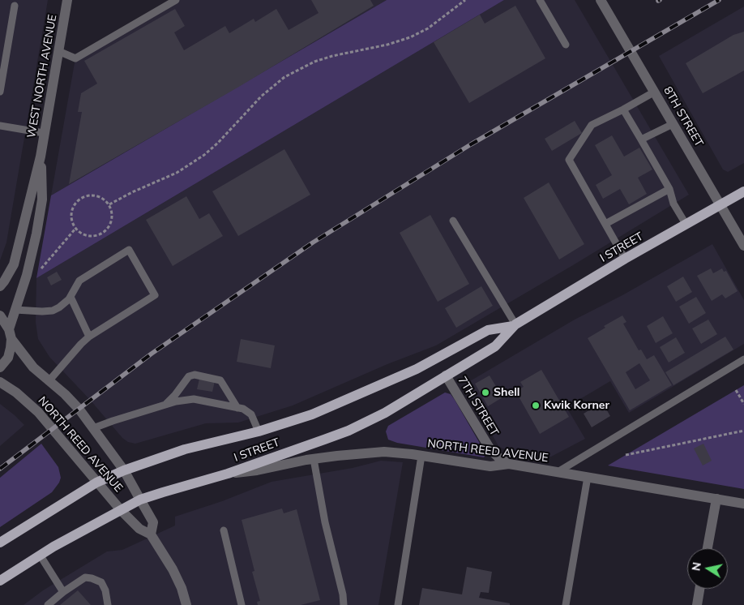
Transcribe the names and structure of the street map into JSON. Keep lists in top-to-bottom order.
{
  "streets": {
    "main road": ["I STREET"],
    "street": [
      "WEST NORTH AVENUE",
      "8TH STREET",
      "7TH STREET",
      "NORTH REED AVENUE"
    ]
  },
  "crossings": [
    ["WEST NORTH AVENUE", "NORTH REED AVENUE"],
    ["8TH STREET", "I STREET"],
    ["I STREET", "7TH STREET"],
    ["I STREET", "NORTH REED AVENUE"],
    ["7TH STREET", "NORTH REED AVENUE"]
  ],
  "places": ["Shell", "Kwik Korner"],
  "north": "left"
}
